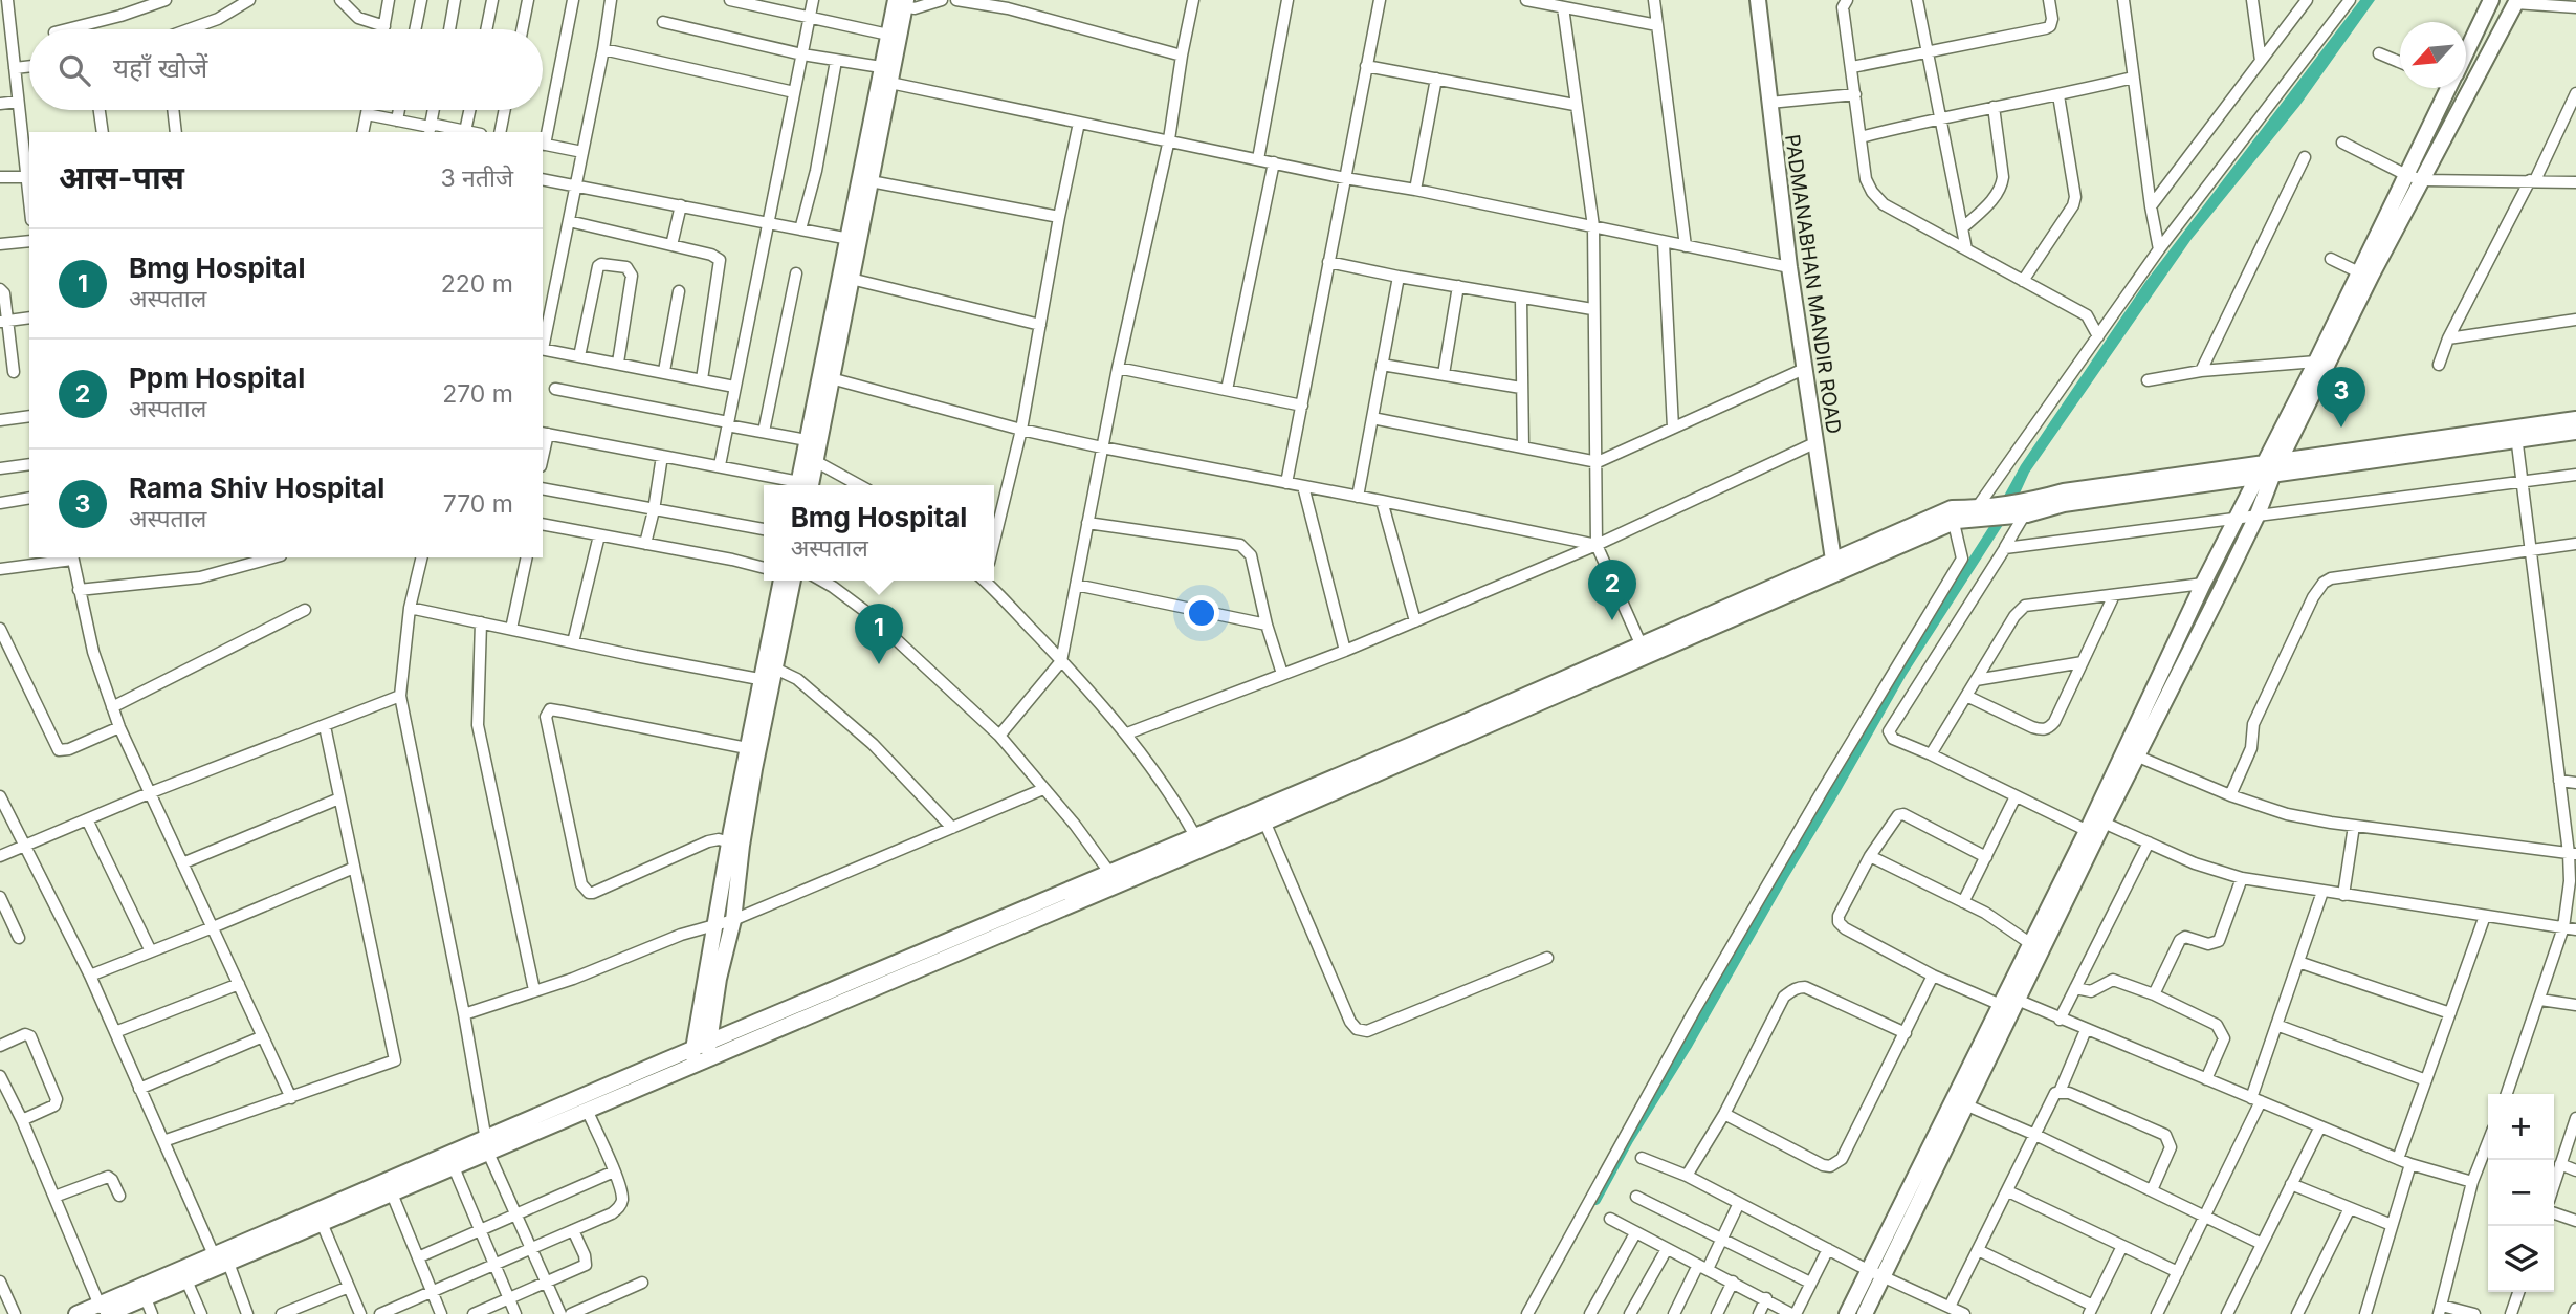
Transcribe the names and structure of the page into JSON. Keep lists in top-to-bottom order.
{
  "streets": {
    "street": ["PADMANABHAN MANDIR ROAD"]
  },
  "north": "bottom left",
  "page": {
    "search": "यहाँ खोजें",
    "heading": ["आस-पास", "3 नतीजे"],
    "list": [
      {
        "mark": "1",
        "name": "Bmg Hospital",
        "note": "अस्पताल",
        "value": "220 m"
      },
      {
        "mark": "2",
        "name": "Ppm Hospital",
        "note": "अस्पताल",
        "value": "270 m"
      },
      {
        "mark": "3",
        "name": "Rama Shiv Hospital",
        "note": "अस्पताल",
        "value": "770 m"
      }
    ],
    "pins": ["3", "2", "1"],
    "popup": ["Bmg Hospital", "अस्पताल"],
    "map_buttons": ["+", "−"]
  }
}
